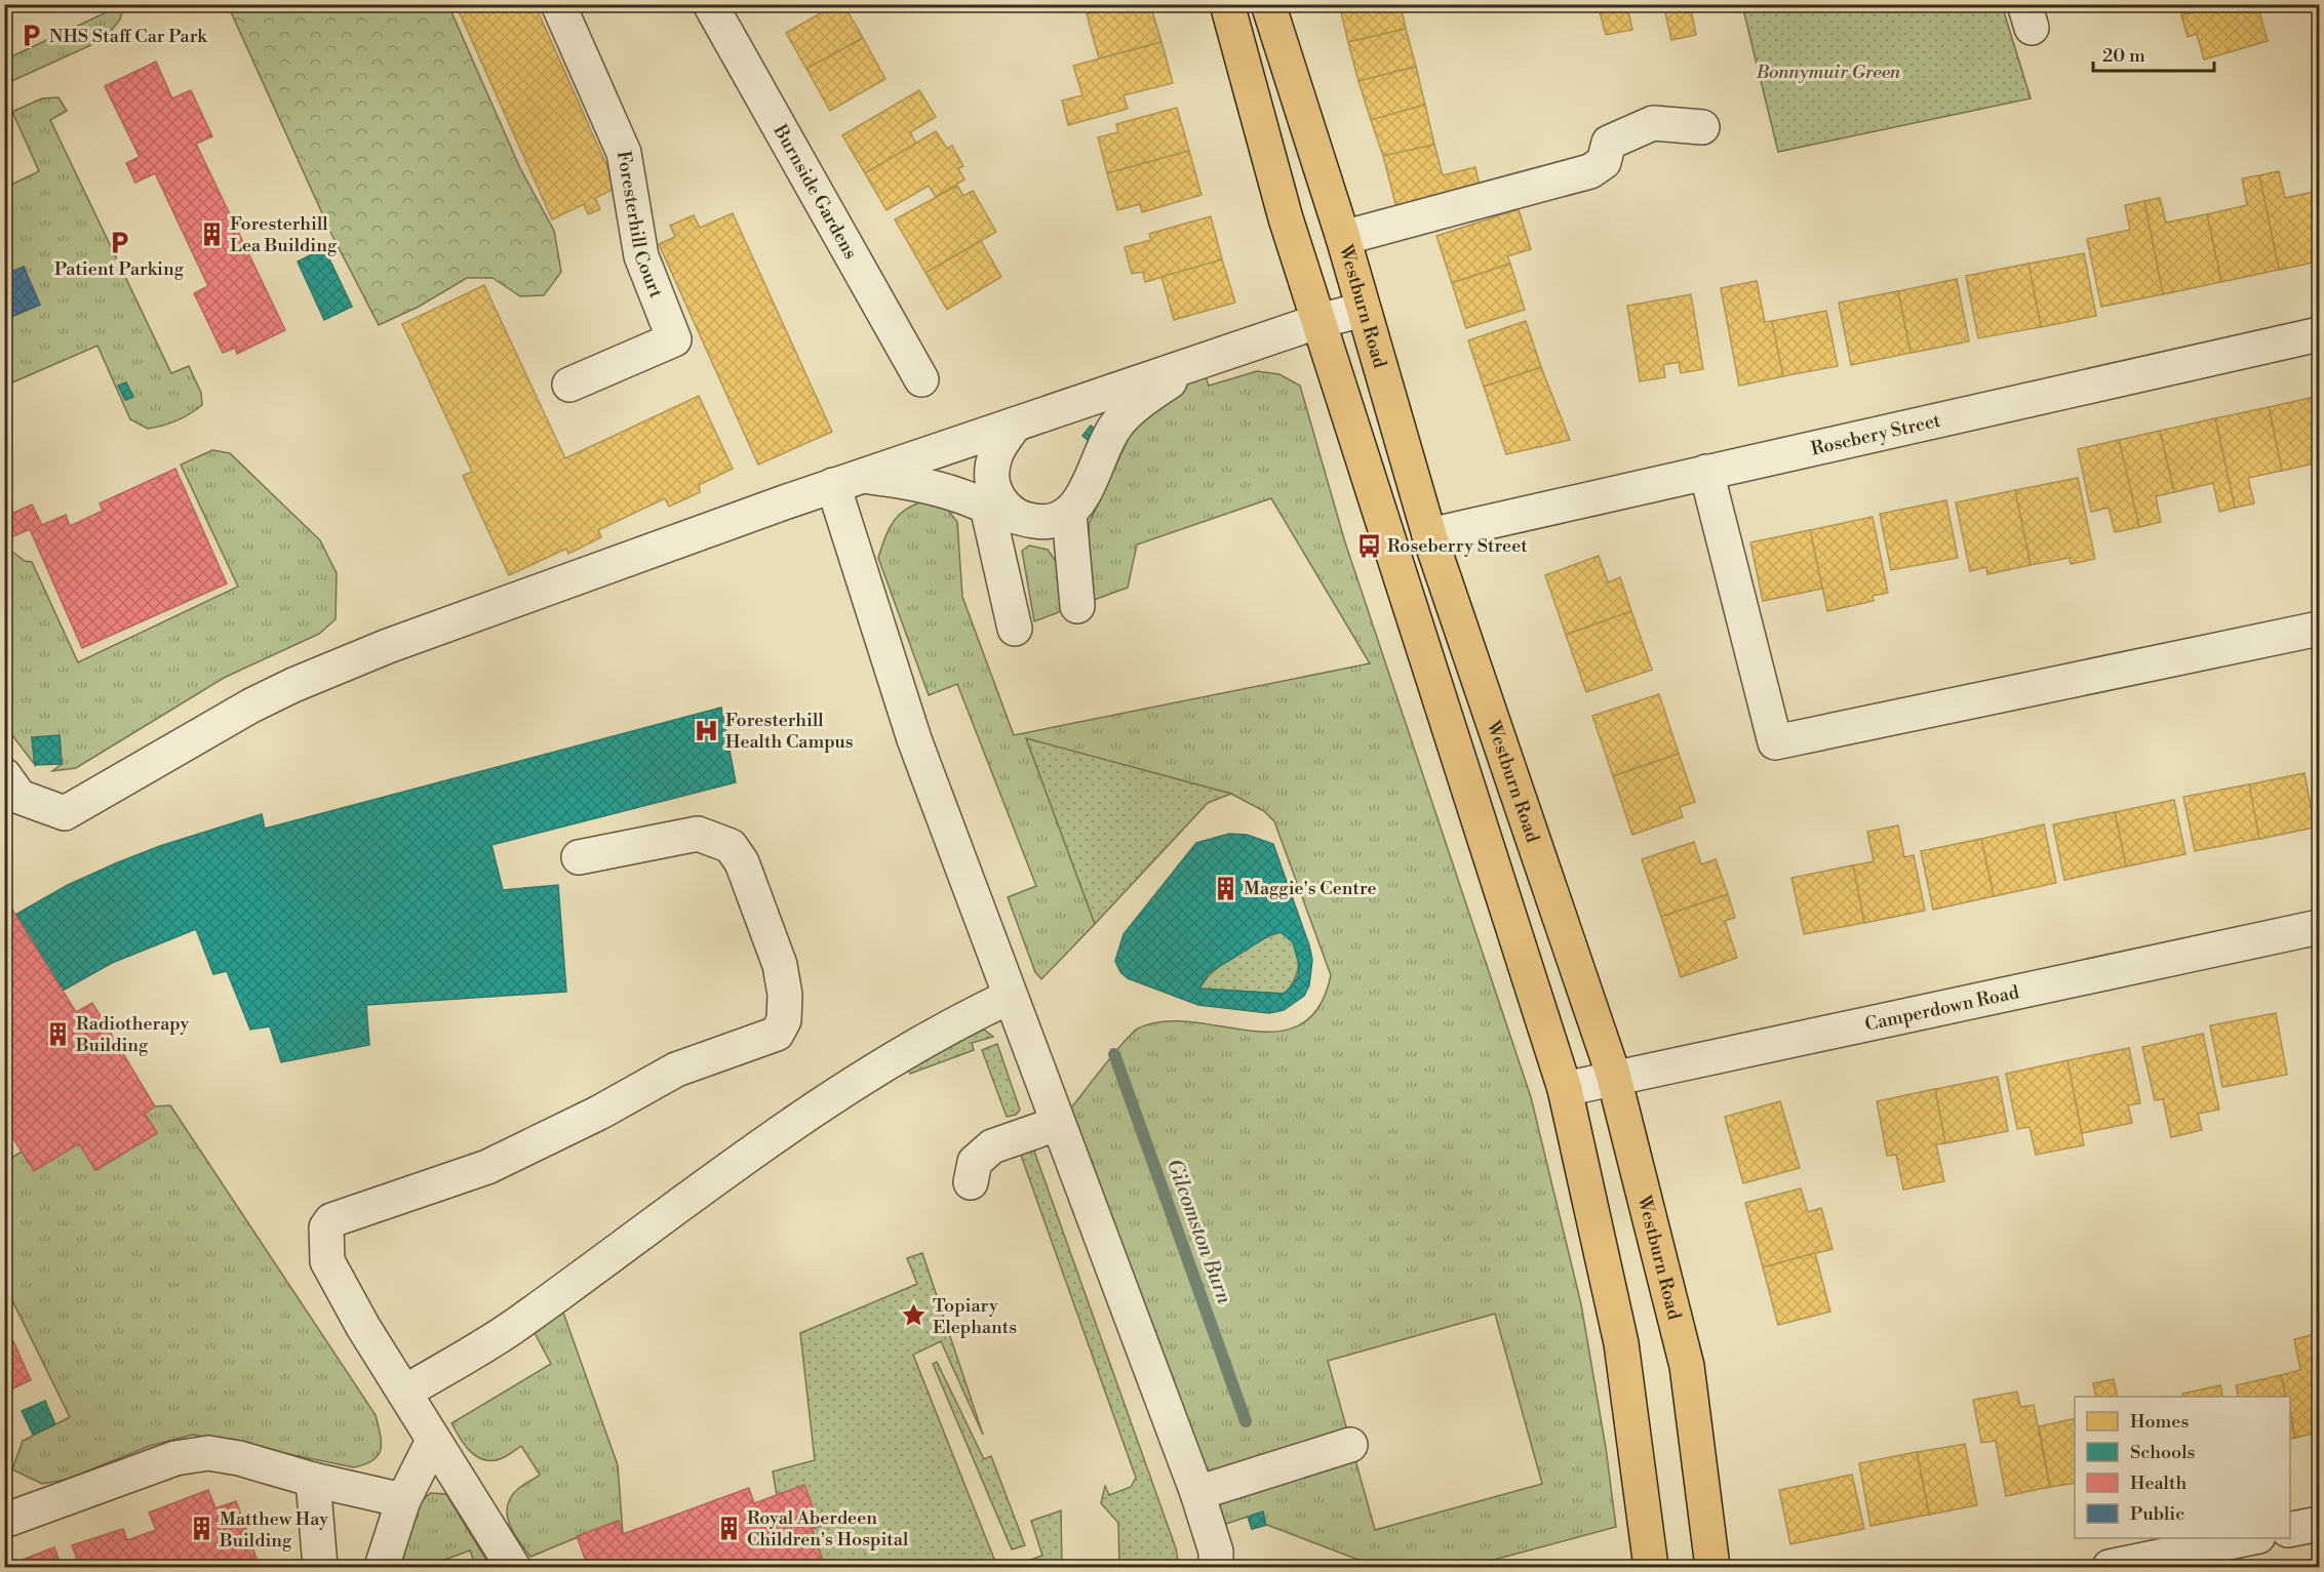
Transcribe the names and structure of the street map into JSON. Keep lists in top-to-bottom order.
{
  "streets": {
    "main road": ["Westburn Road"],
    "street": [
      "Burnside Gardens",
      "Foresterhill Court",
      "Rosebery Street",
      "Camperdown Road"
    ]
  },
  "crossings": [
    ["Westburn Road", "Rosebery Street"],
    ["Westburn Road", "Camperdown Road"]
  ],
  "water": ["Gilcomston Burn"],
  "parks": ["Bonnymuir Green"],
  "places": {
    "parking": ["NHS Staff Car Park", "Patient Parking"],
    "building": [
      "Foresterhill Lea Building",
      "Maggie's Centre",
      "Radiotherapy Building",
      "Royal Aberdeen Children's Hospital",
      "Matthew Hay Building"
    ],
    "bus stop": ["Roseberry Street"],
    "hospital": ["Foresterhill Health Campus"],
    "place": ["Topiary Elephants"]
  },
  "legend": [
    "Homes",
    "Schools",
    "Health",
    "Public"
  ],
  "scale_bar": "20 m"
}
